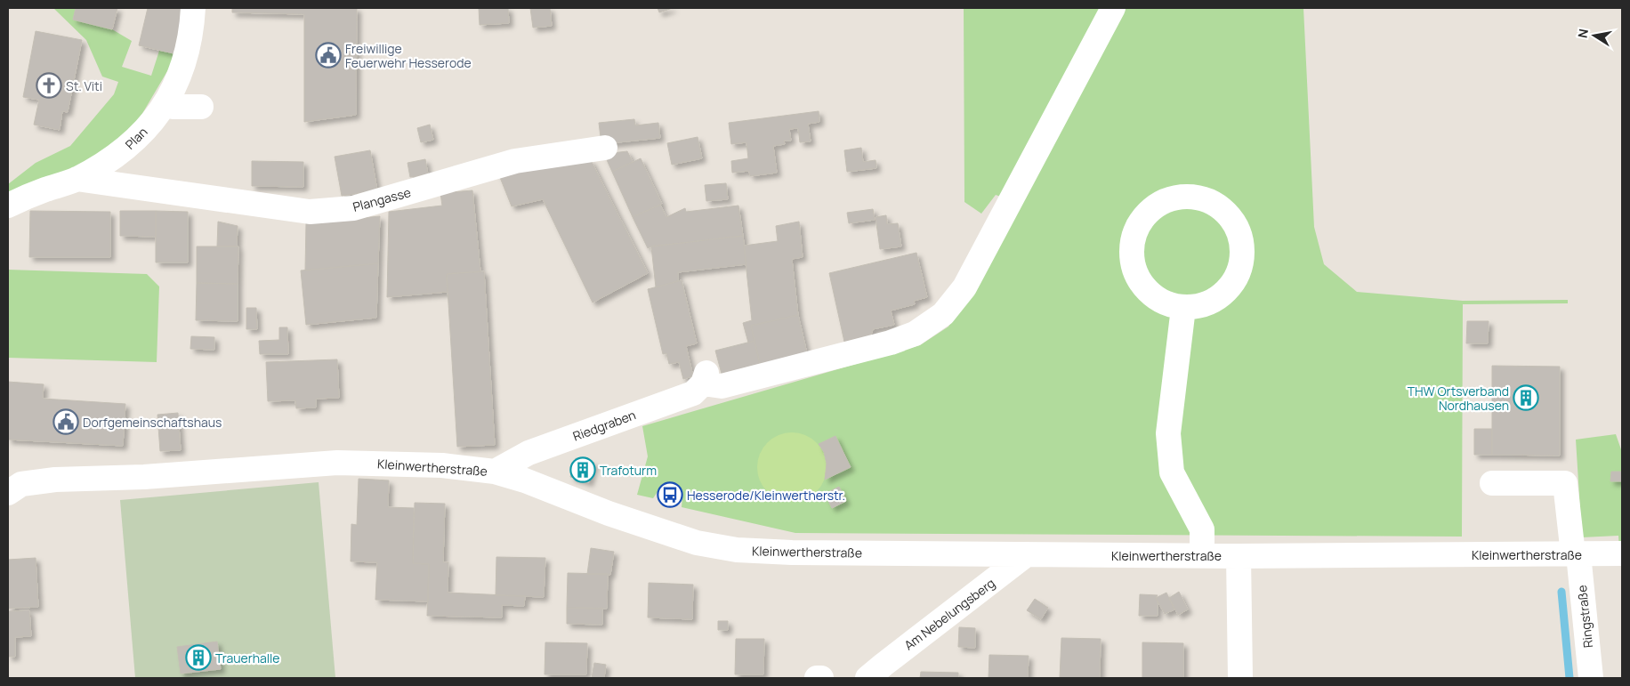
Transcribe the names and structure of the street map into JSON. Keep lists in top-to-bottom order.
{
  "streets": {
    "street": [
      "Plan",
      "Plangasse",
      "Riedgraben",
      "Kleinwertherstraße",
      "Am Nebelungsberg",
      "Ringstraße"
    ]
  },
  "crossings": [
    ["Plan", "Plangasse"],
    ["Riedgraben", "Kleinwertherstraße"],
    ["Kleinwertherstraße", "Am Nebelungsberg"],
    ["Kleinwertherstraße", "Ringstraße"]
  ],
  "places": {
    "public building": ["Freiwillige Feuerwehr Hesserode", "Dorfgemeinschaftshaus"],
    "church": ["St. Viti"],
    "building": ["THW Ortsverband Nordhausen", "Trafoturm", "Trauerhalle"],
    "bus stop": ["Hesserode/Kleinwertherstr."]
  },
  "north": "left"
}
